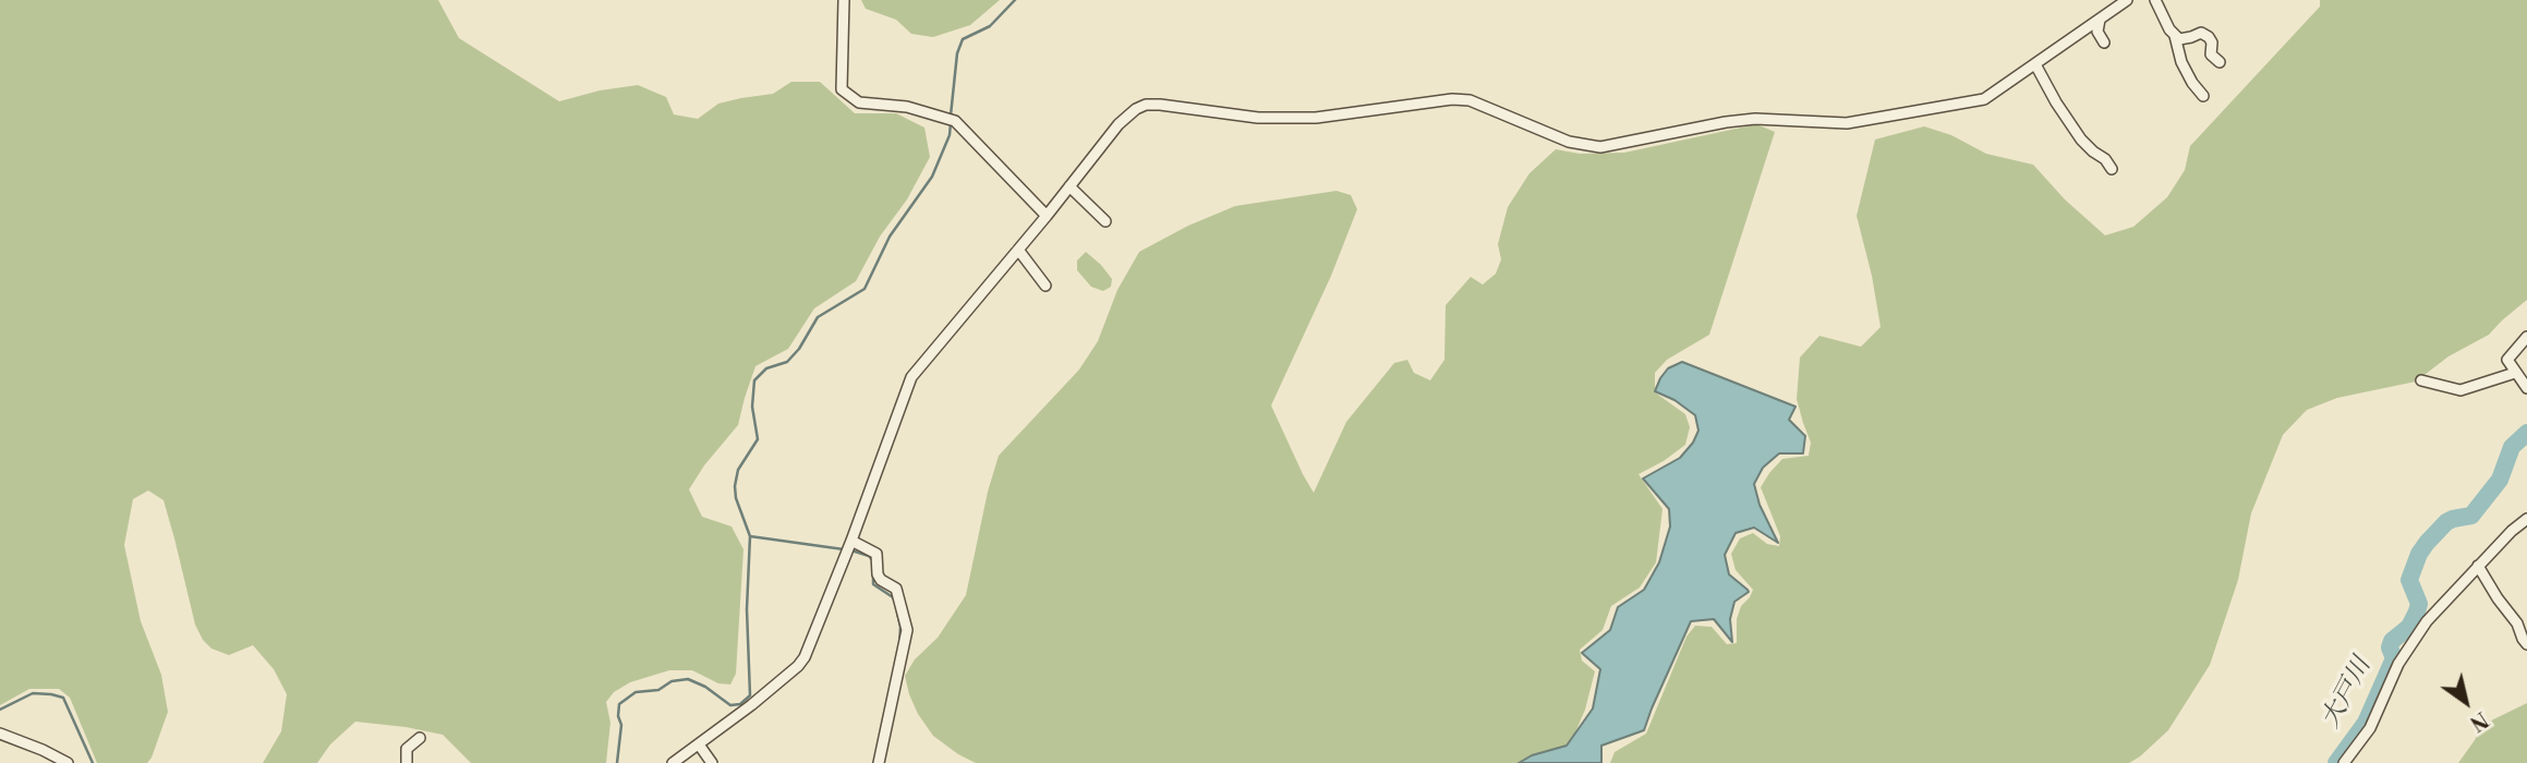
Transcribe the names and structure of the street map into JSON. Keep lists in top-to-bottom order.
{
  "water": ["大戸川"],
  "north": "bottom right"
}
